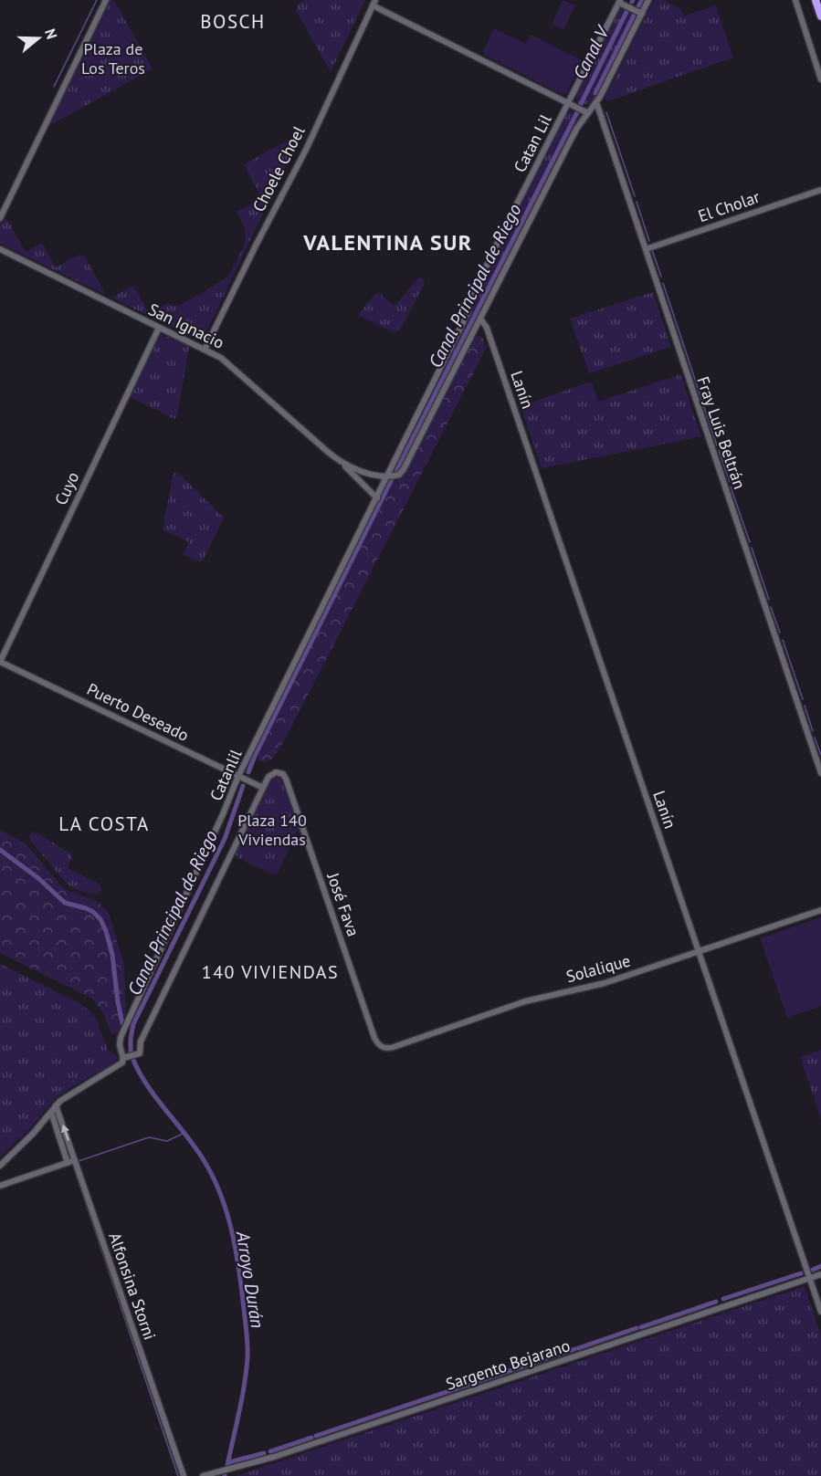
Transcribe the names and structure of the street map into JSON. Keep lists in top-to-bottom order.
{
  "streets": {
    "street": [
      "Catan Lil",
      "Choele Choel",
      "El Cholar",
      "San Ignacio",
      "Lanín",
      "Fray Luis Beltrán",
      "Cuyo",
      "Puerto Deseado",
      "Catanlil",
      "José Fava",
      "Solalique",
      "Alfonsina Storni",
      "Sargento Bejarano"
    ]
  },
  "crossings": [
    ["Catan Lil", "San Ignacio"],
    ["Catan Lil", "Catanlil"],
    ["Choele Choel", "San Ignacio"],
    ["El Cholar", "Fray Luis Beltrán"],
    ["San Ignacio", "Cuyo"],
    ["San Ignacio", "Catanlil"],
    ["Lanín", "Solalique"],
    ["Lanín", "Sargento Bejarano"],
    ["Cuyo", "Puerto Deseado"],
    ["Puerto Deseado", "Catanlil"],
    ["Puerto Deseado", "José Fava"],
    ["José Fava", "Solalique"]
  ],
  "districts": [
    "BOSCH",
    "VALENTINA SUR",
    "LA COSTA",
    "140 VIVIENDAS"
  ],
  "water": ["Canal V", "Canal Principal de Riego", "Arroyo Durán"],
  "parks": ["Plaza de Los Teros", "Plaza 140 Viviendas"],
  "north": "right"
}
